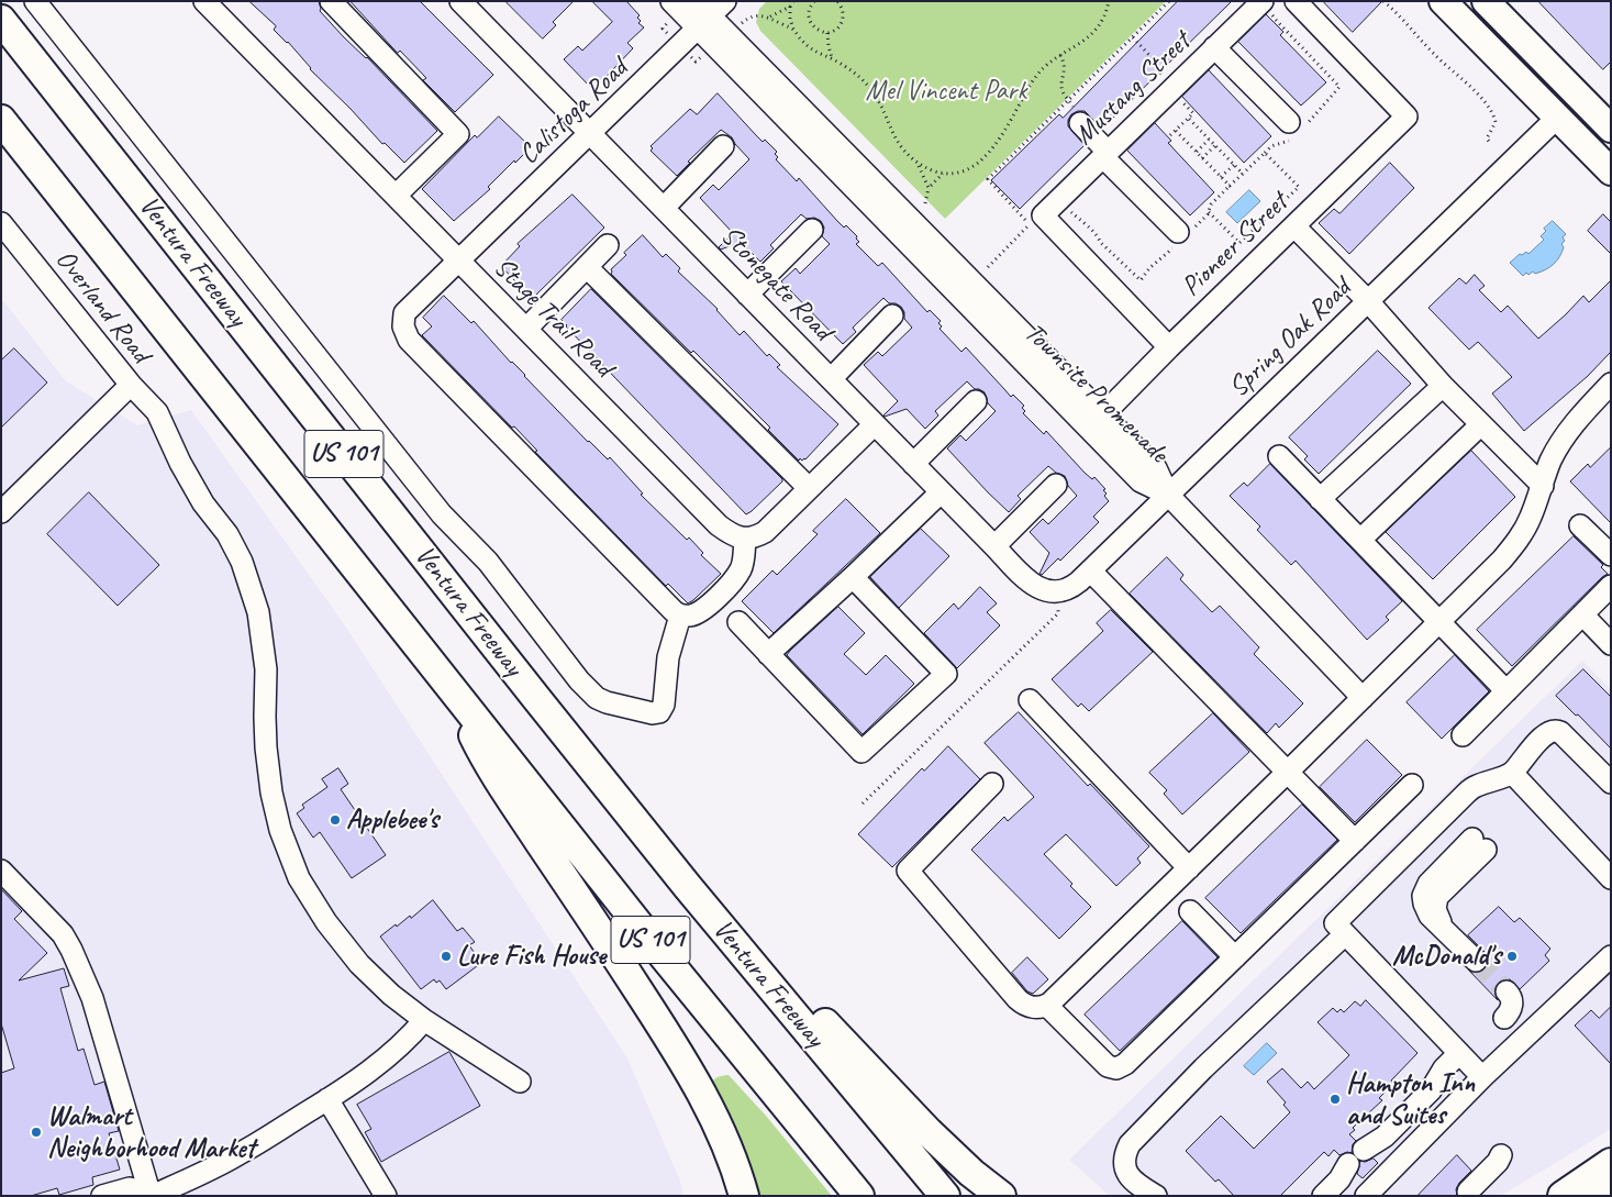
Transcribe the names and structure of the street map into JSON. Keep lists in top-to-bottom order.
{
  "streets": {
    "highway": ["Ventura Freeway", "US 101"],
    "street": [
      "Mustang Street",
      "Calistoga Road",
      "Pioneer Street",
      "Stonegate Road",
      "Overland Road",
      "Stage Trail Road",
      "Spring Oak Road",
      "Townsite Promenade"
    ]
  },
  "crossings": [
    ["Mustang Street", "Pioneer Street"],
    ["Calistoga Road", "Stonegate Road"],
    ["Calistoga Road", "Stage Trail Road"],
    ["Calistoga Road", "Townsite Promenade"],
    ["Pioneer Street", "Townsite Promenade"],
    ["Stonegate Road", "Spring Oak Road"],
    ["Spring Oak Road", "Townsite Promenade"]
  ],
  "parks": ["Mel Vincent Park"],
  "places": [
    "Applebee's",
    "Lure Fish House",
    "McDonald's",
    "Hampton Inn and Suites",
    "Walmart Neighborhood Market"
  ]
}
